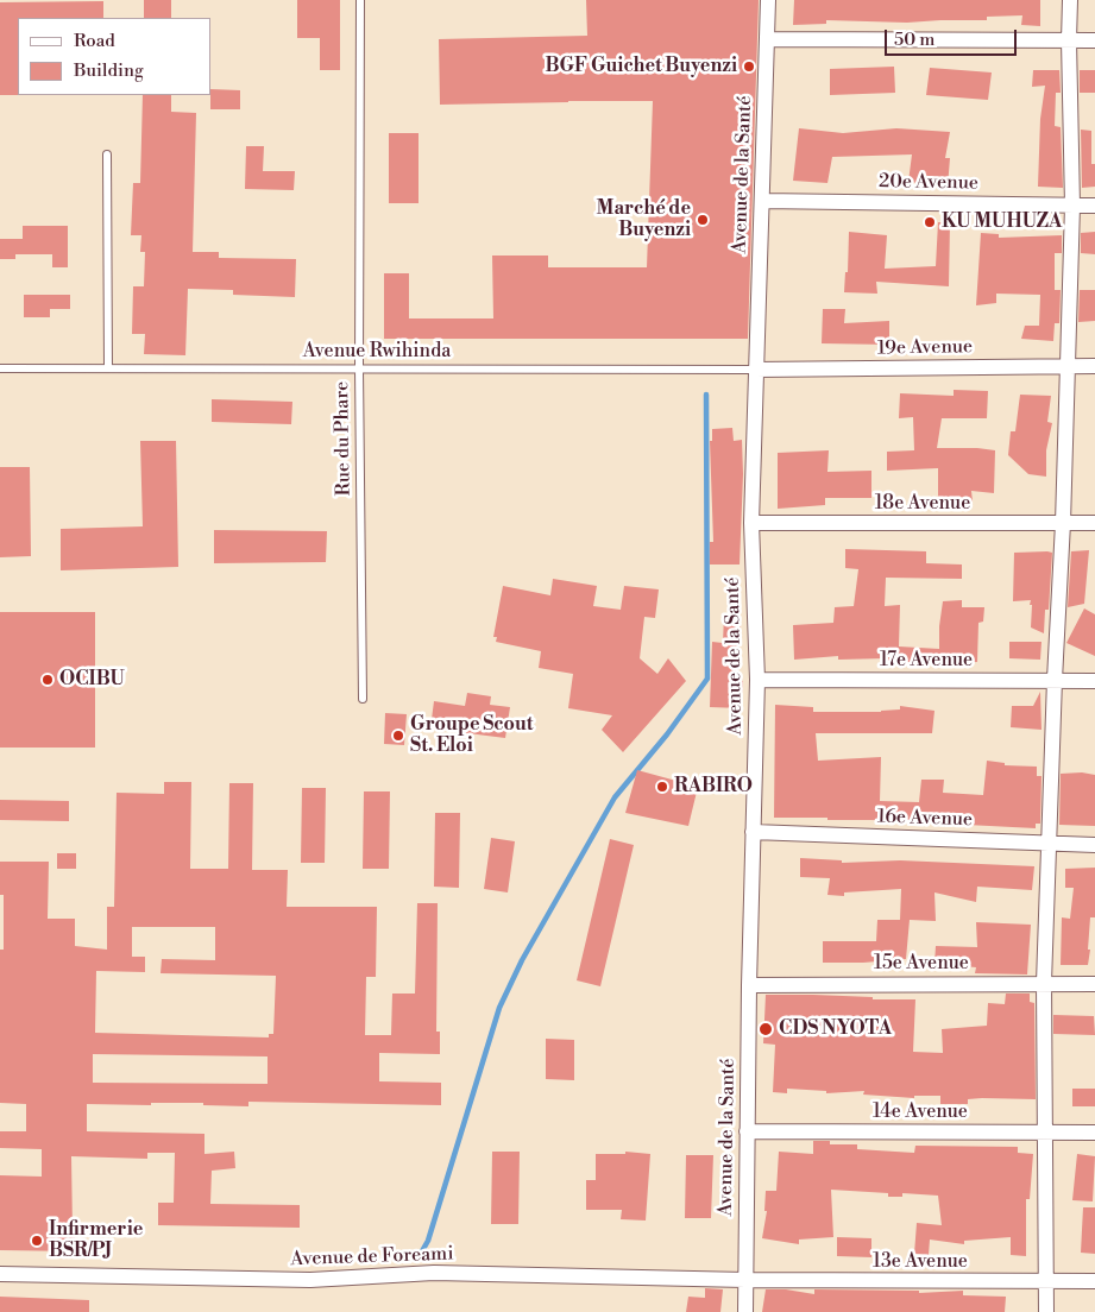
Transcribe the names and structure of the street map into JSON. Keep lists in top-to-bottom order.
{
  "streets": {
    "street": [
      "Avenue de la Santé",
      "20e Avenue",
      "19e Avenue",
      "18e Avenue",
      "17e Avenue",
      "16e Avenue",
      "15e Avenue",
      "14e Avenue",
      "Avenue de Foreami",
      "13e Avenue"
    ],
    "lane": ["Avenue Rwihinda", "Rue du Phare"]
  },
  "crossings": [
    ["Avenue de la Santé", "20e Avenue"],
    ["Avenue de la Santé", "19e Avenue"],
    ["Avenue de la Santé", "Avenue Rwihinda"],
    ["Avenue de la Santé", "18e Avenue"],
    ["Avenue de la Santé", "17e Avenue"],
    ["Avenue de la Santé", "16e Avenue"],
    ["Avenue de la Santé", "15e Avenue"],
    ["Avenue de la Santé", "14e Avenue"],
    ["Avenue de la Santé", "Avenue de Foreami"],
    ["Avenue de la Santé", "13e Avenue"],
    ["19e Avenue", "Avenue Rwihinda"],
    ["Avenue Rwihinda", "Rue du Phare"],
    ["Avenue de Foreami", "13e Avenue"]
  ],
  "places": [
    "BGF Guichet Buyenzi",
    "Marché de Buyenzi",
    "KU MUHUZA",
    "OCIBU",
    "Groupe Scout St. Eloi",
    "RABIRO",
    "CDS NYOTA",
    "Infirmerie BSR/PJ"
  ],
  "legend": ["Road", "Building"],
  "scale_bar": "50 m"
}
